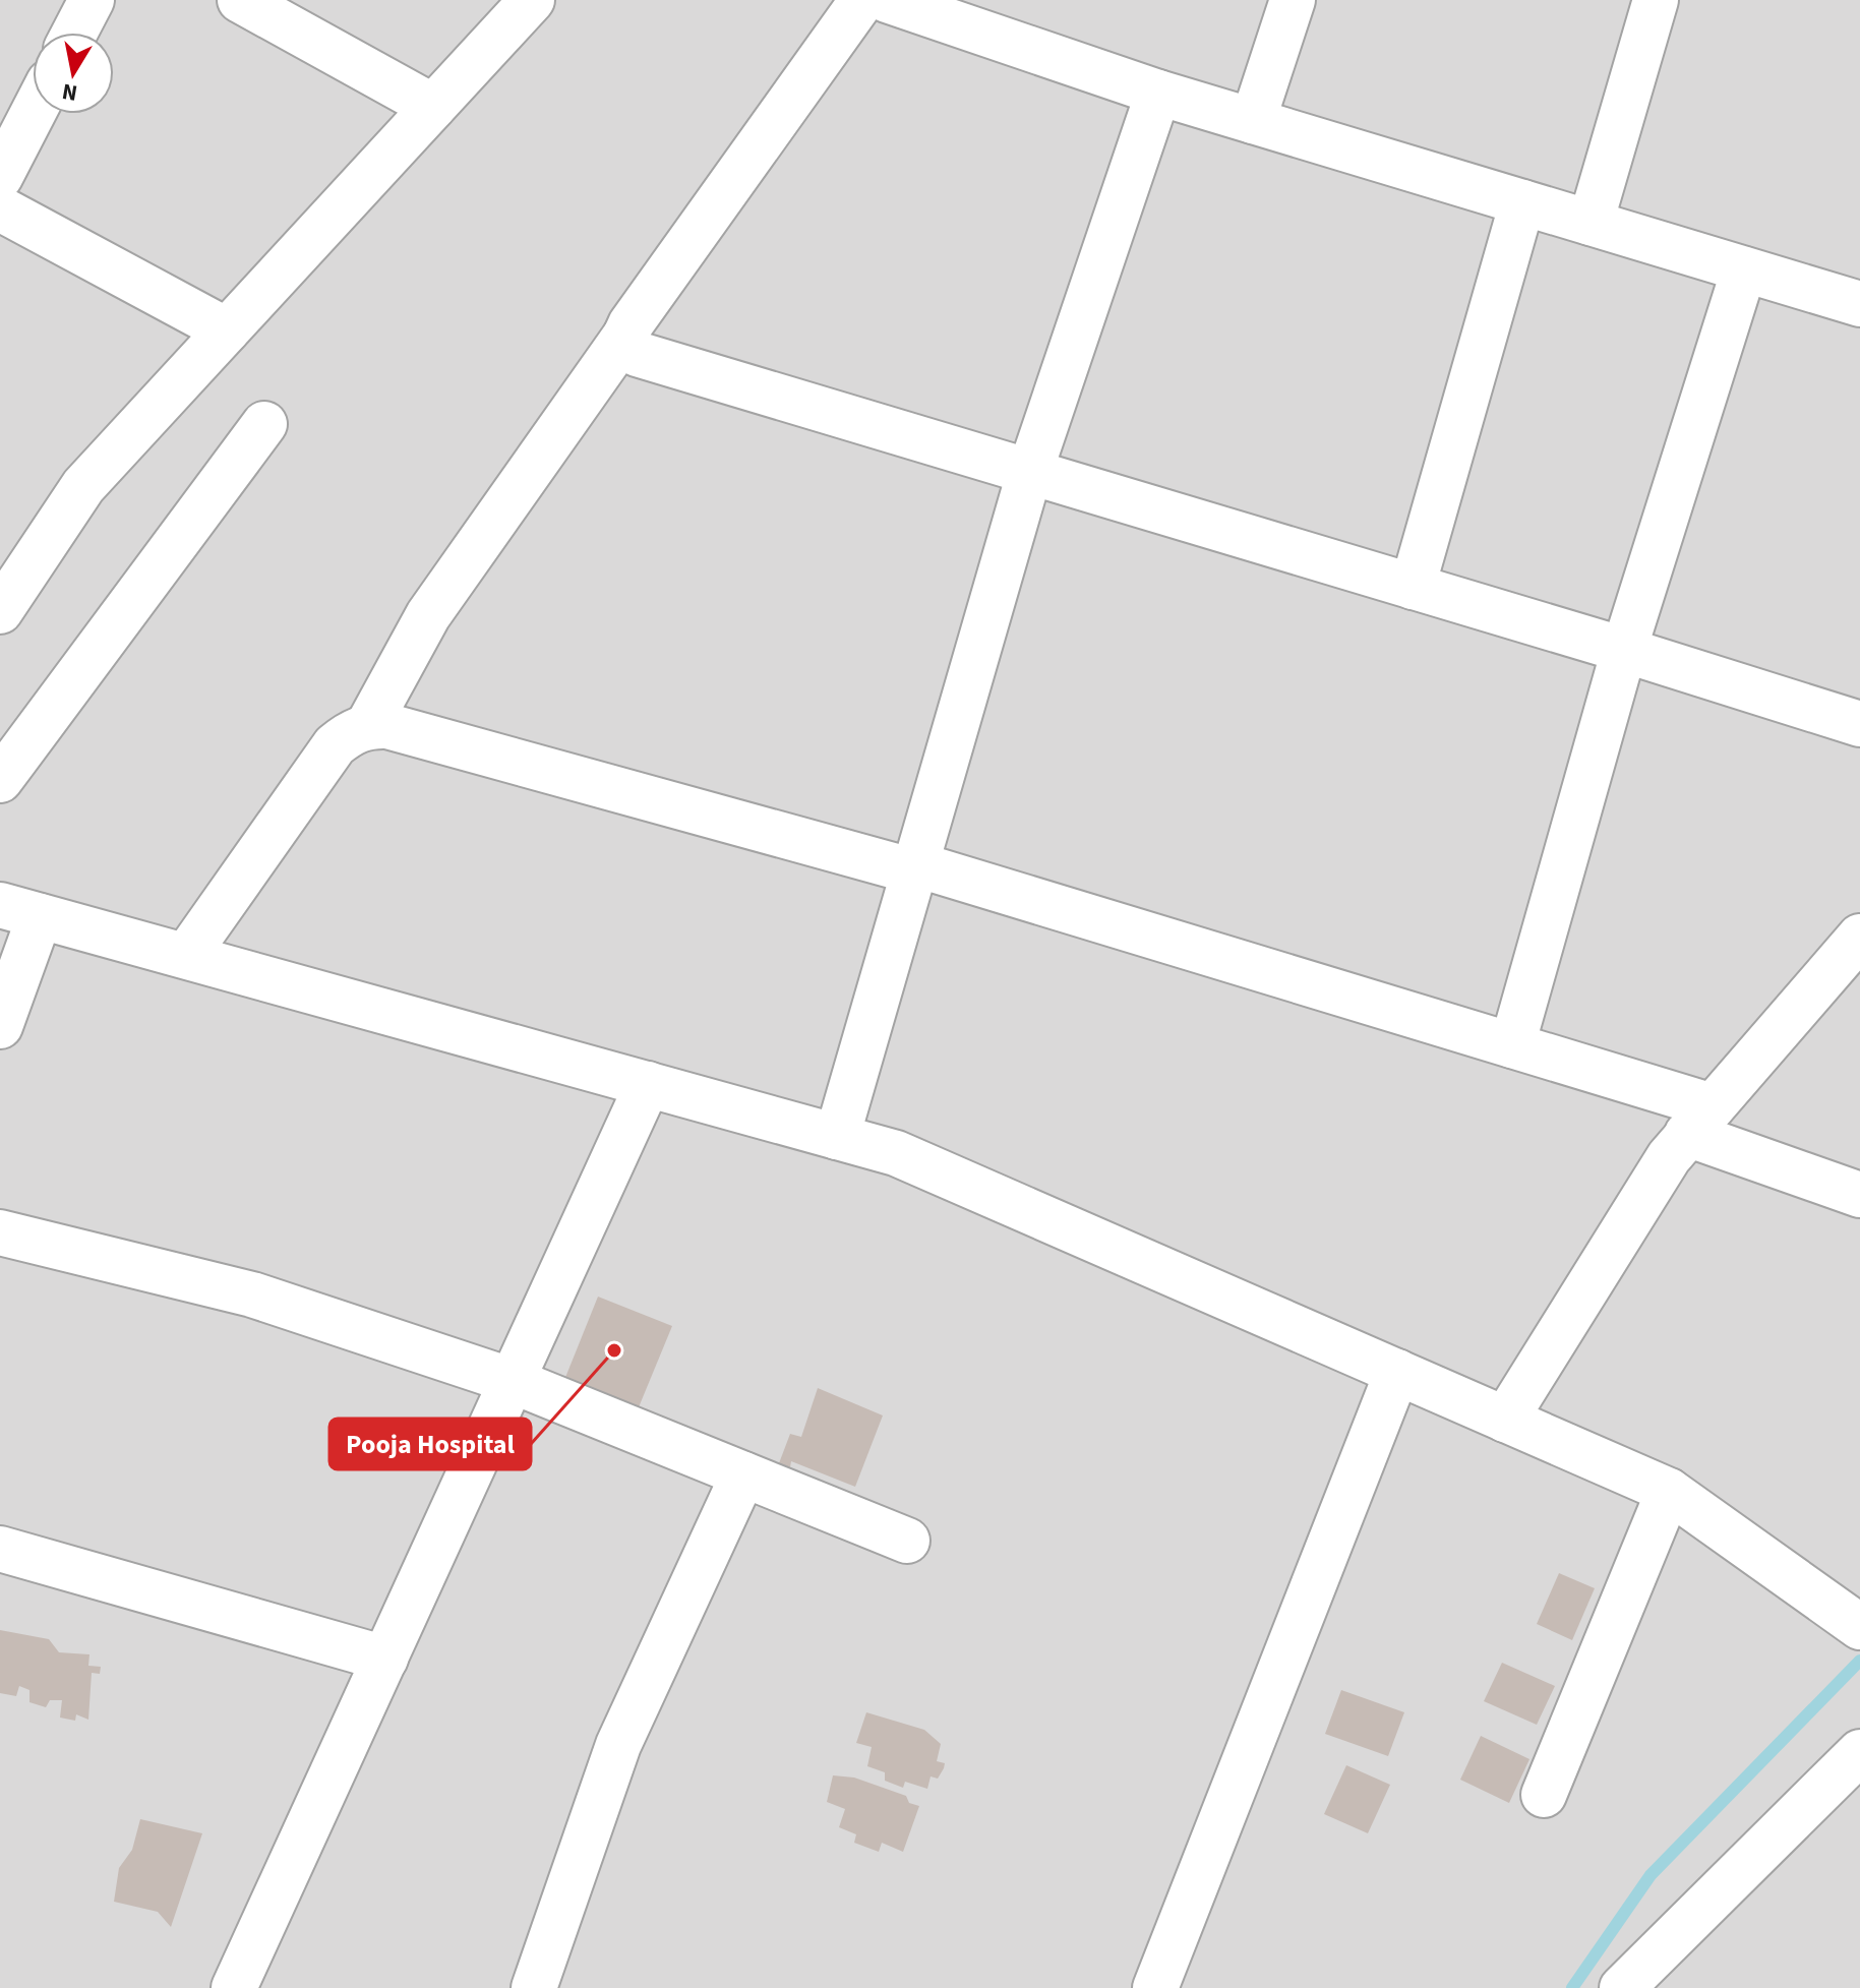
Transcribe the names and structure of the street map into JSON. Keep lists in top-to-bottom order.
{
  "places": ["Pooja Hospital"],
  "north": "bottom"
}
